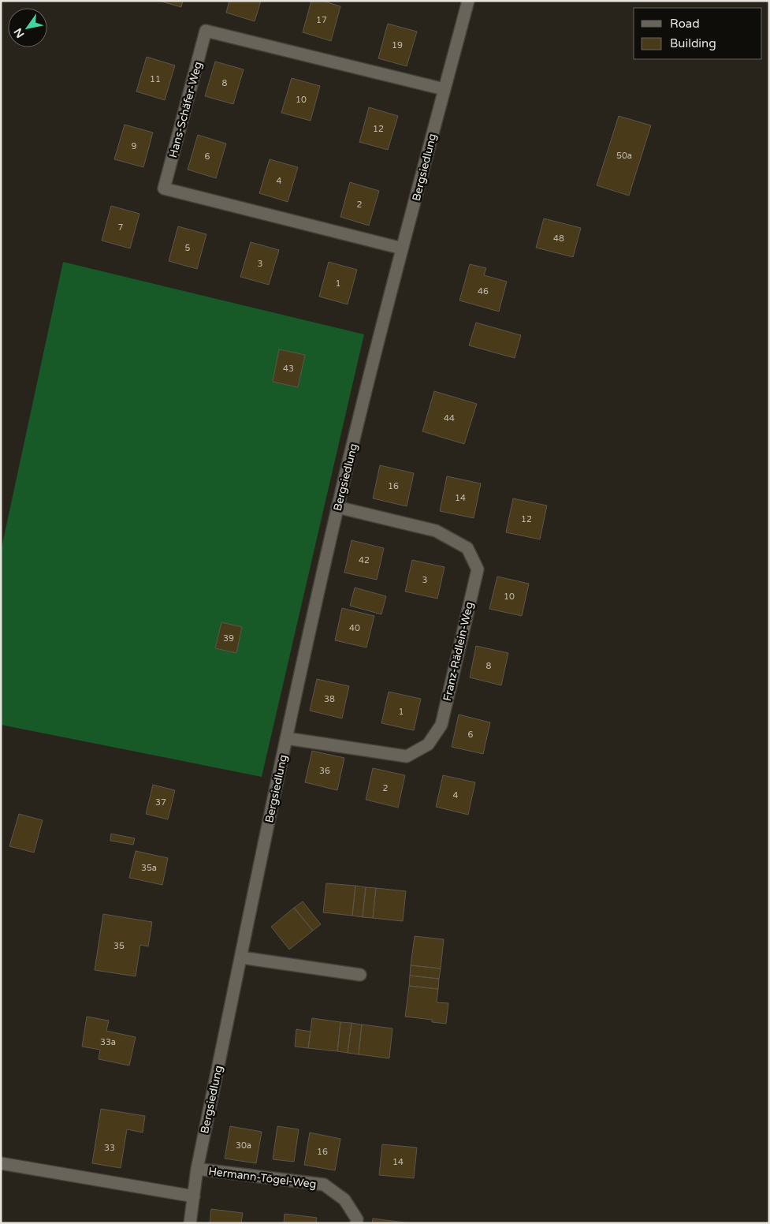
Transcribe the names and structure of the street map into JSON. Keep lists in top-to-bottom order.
{
  "streets": {
    "street": [
      "Hans-Schäfer-Weg",
      "Bergsiedlung",
      "Franz-Rädlein-Weg",
      "Hermann-Tögel-Weg"
    ]
  },
  "crossings": [
    ["Hans-Schäfer-Weg", "Bergsiedlung"],
    ["Bergsiedlung", "Franz-Rädlein-Weg"],
    ["Bergsiedlung", "Hermann-Tögel-Weg"]
  ],
  "house_numbers": [
    "17",
    "19",
    "11",
    "8",
    "10",
    "12",
    "9",
    "50a",
    "6",
    "4",
    "2",
    "7",
    "48",
    "5",
    "3",
    "1",
    "46",
    "43",
    "44",
    "16",
    "14",
    "12",
    "42",
    "3",
    "10",
    "40",
    "39",
    "8",
    "38",
    "1",
    "6",
    "36",
    "2",
    "4",
    "37",
    "35a",
    "35",
    "33a",
    "30a",
    "33",
    "16",
    "14"
  ],
  "legend": ["Road", "Building"],
  "north": "bottom left"
}
